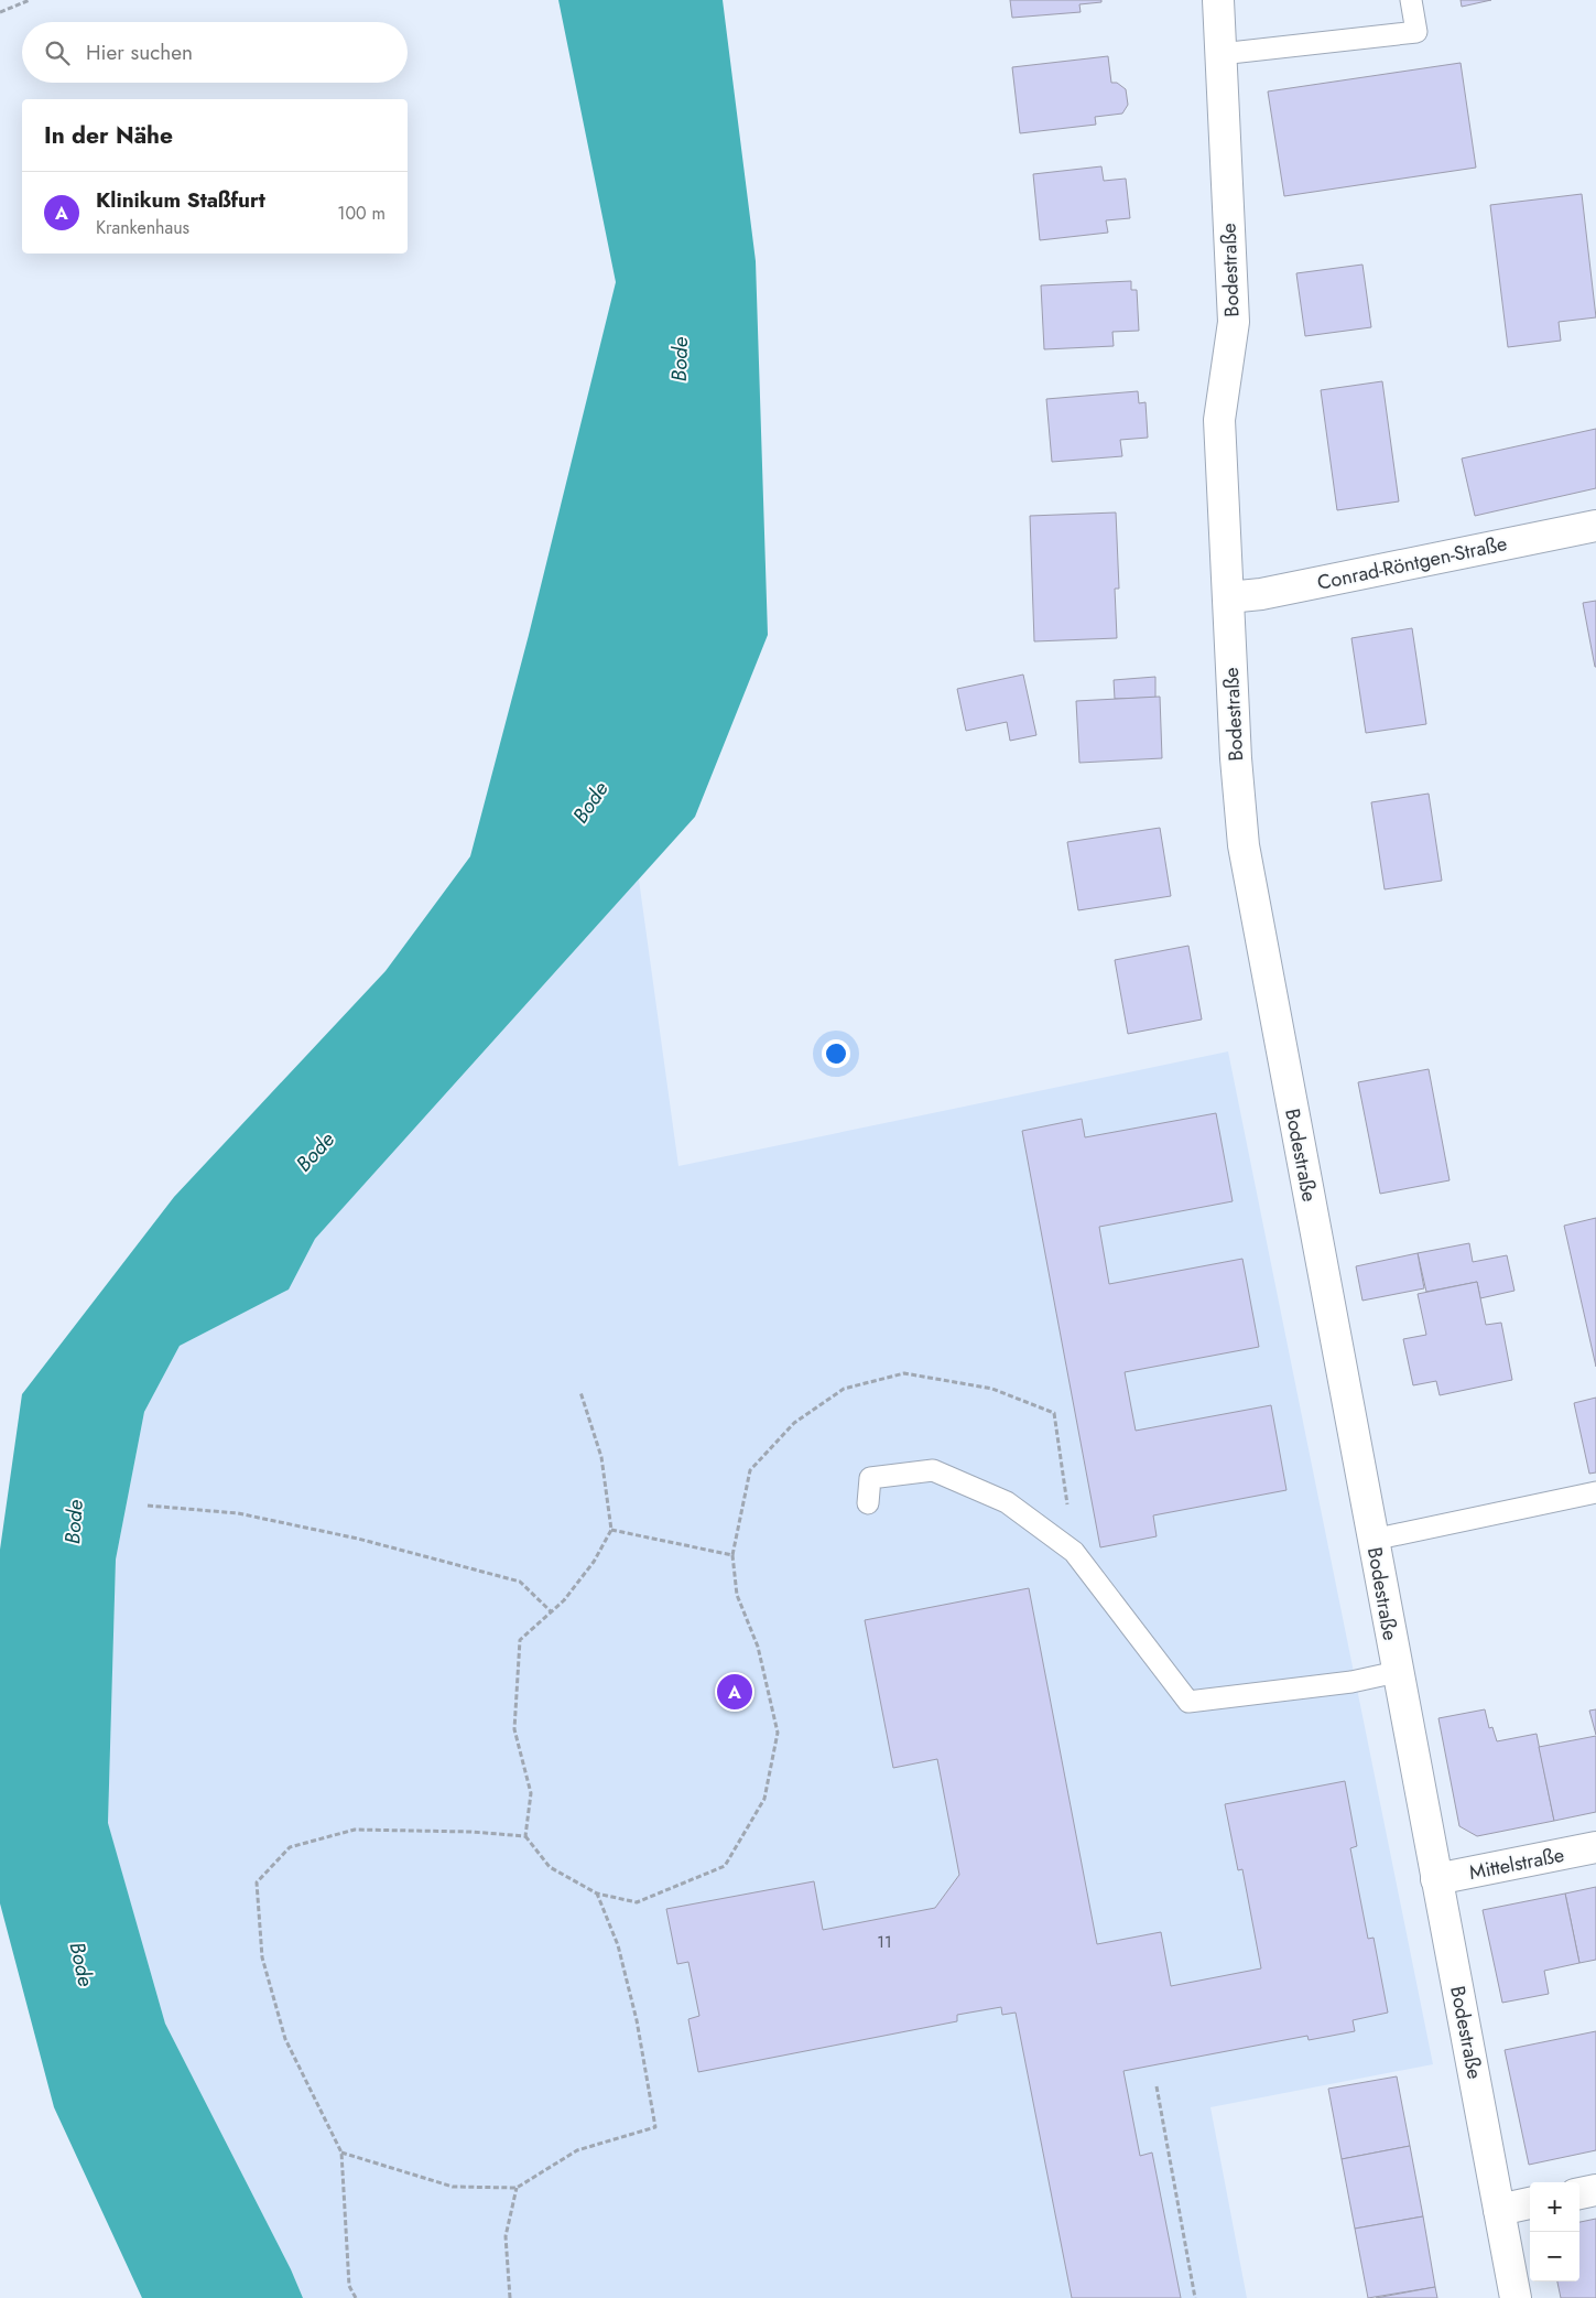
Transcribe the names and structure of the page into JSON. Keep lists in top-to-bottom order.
{
  "streets": {
    "street": ["Bodestraße", "Conrad-Röntgen-Straße", "Mittelstraße"]
  },
  "crossings": [
    ["Bodestraße", "Conrad-Röntgen-Straße"],
    ["Bodestraße", "Mittelstraße"]
  ],
  "water": ["Bode"],
  "house_numbers": ["11"],
  "page": {
    "search": "Hier suchen",
    "heading": "In der Nähe",
    "list": [
      {
        "mark": "A",
        "name": "Klinikum Staßfurt",
        "note": "Krankenhaus",
        "value": "100 m"
      }
    ],
    "pins": "A",
    "map_buttons": ["+", "−"]
  }
}
